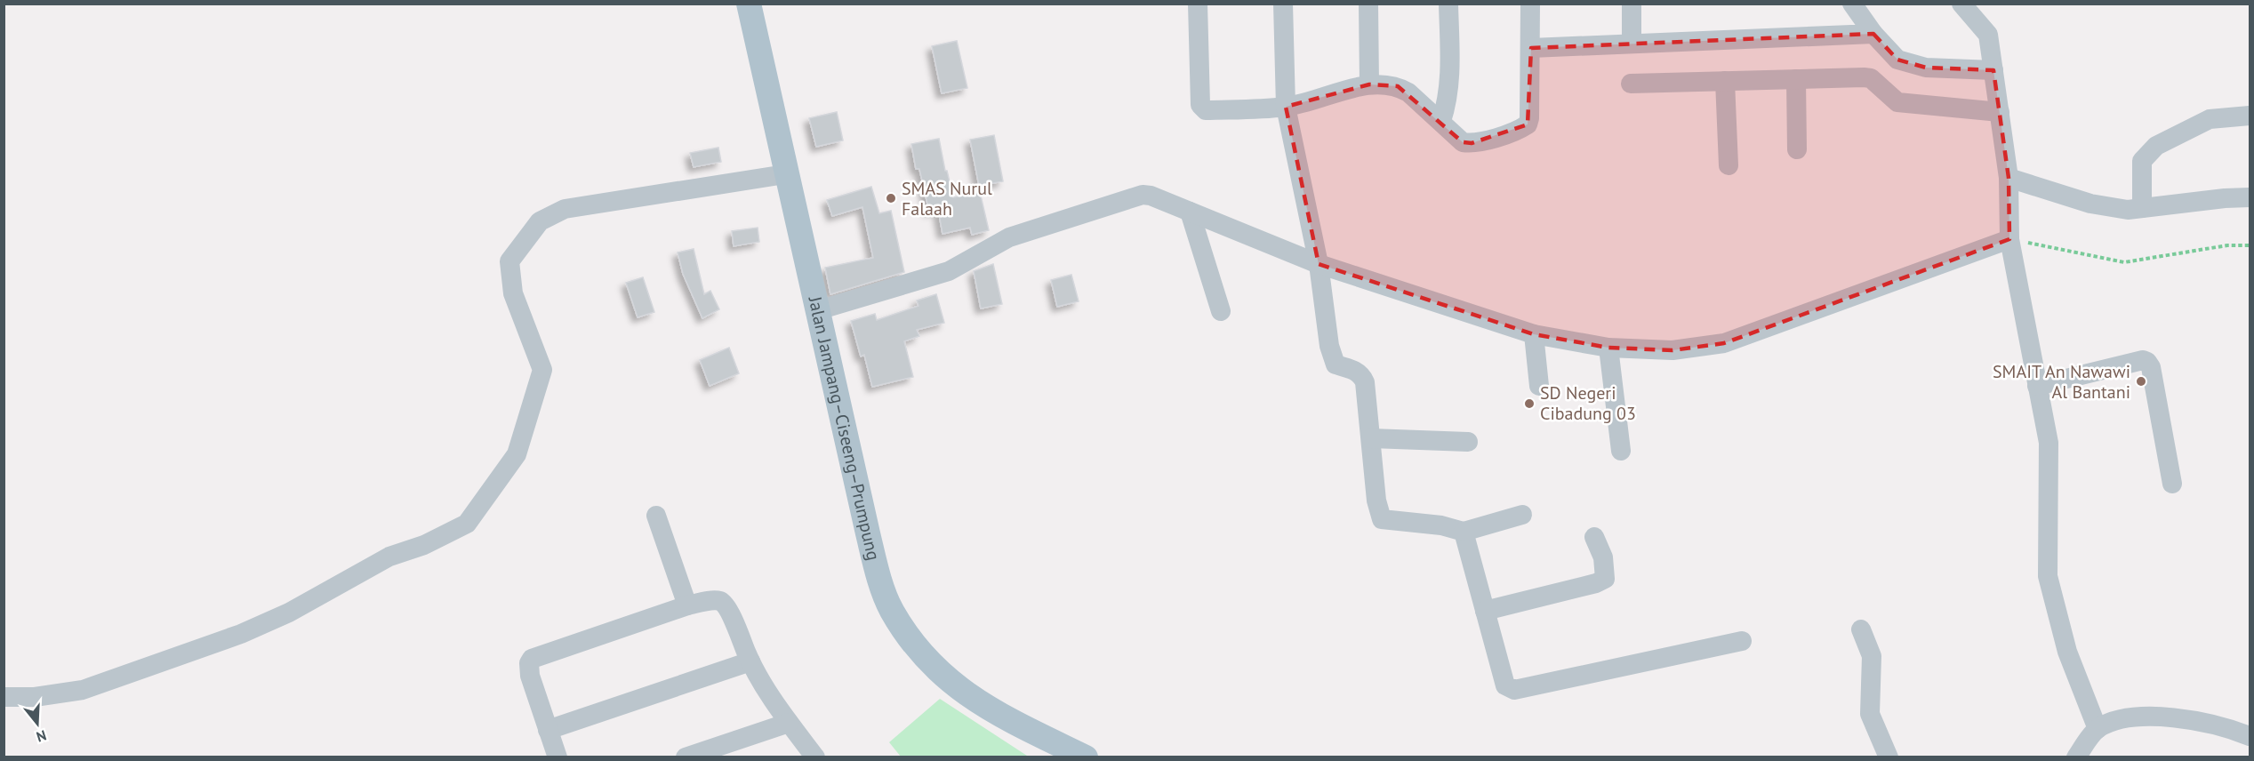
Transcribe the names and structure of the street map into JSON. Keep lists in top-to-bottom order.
{
  "streets": {
    "main road": ["Jalan Jampang–Ciseeng–Prumpung"]
  },
  "places": ["SMAS Nurul Falaah", "SMAIT An Nawawi Al Bantani", "SD Negeri Cibadung 03"],
  "north": "bottom"
}
